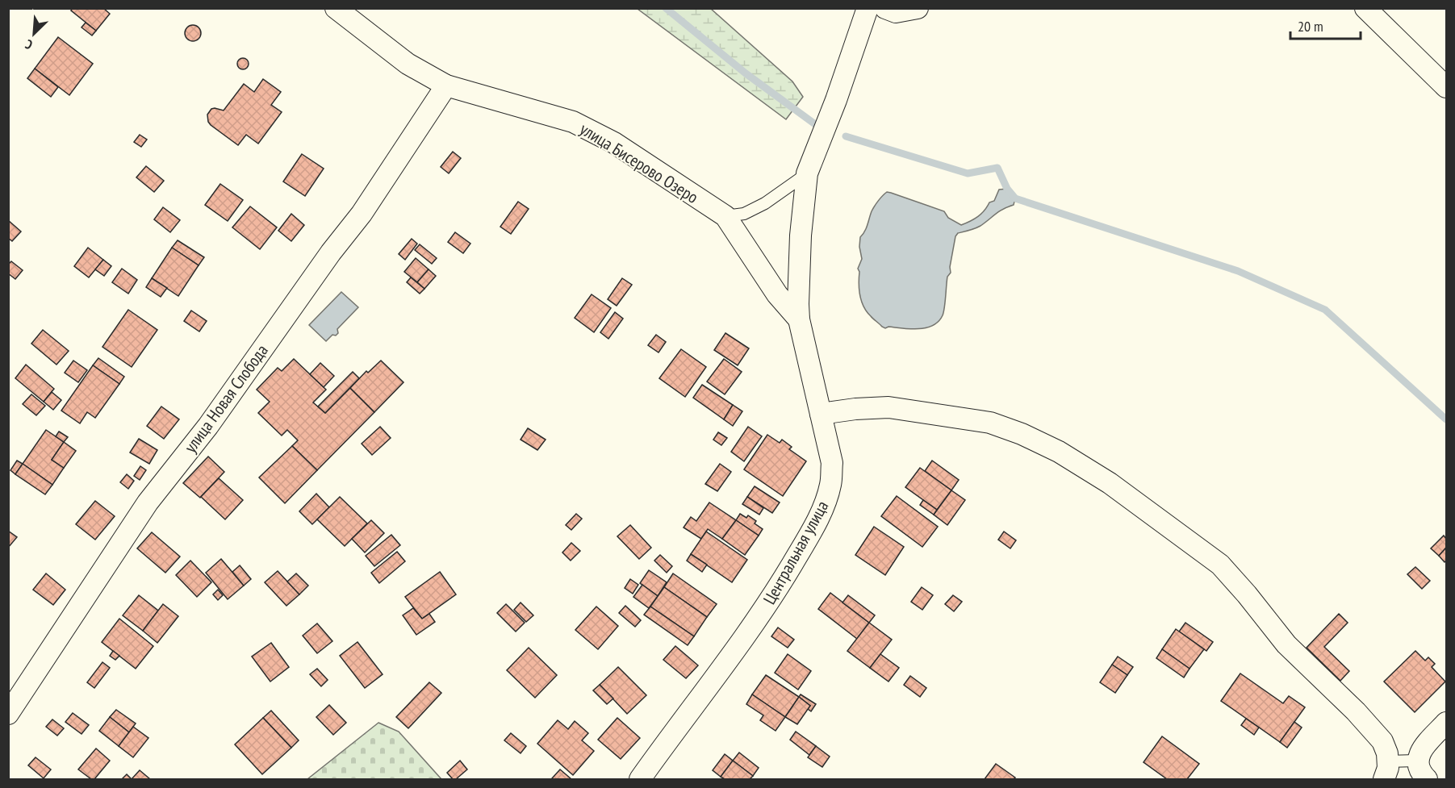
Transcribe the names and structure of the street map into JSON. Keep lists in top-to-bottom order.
{
  "streets": {
    "street": ["улица Бисерово Озеро", "улица Новая Слобода", "Центральная улица"]
  },
  "crossings": [
    ["улица Бисерово Озеро", "улица Новая Слобода"],
    ["улица Бисерово Озеро", "Центральная улица"]
  ],
  "scale_bar": "20 m",
  "north": "bottom left"
}
